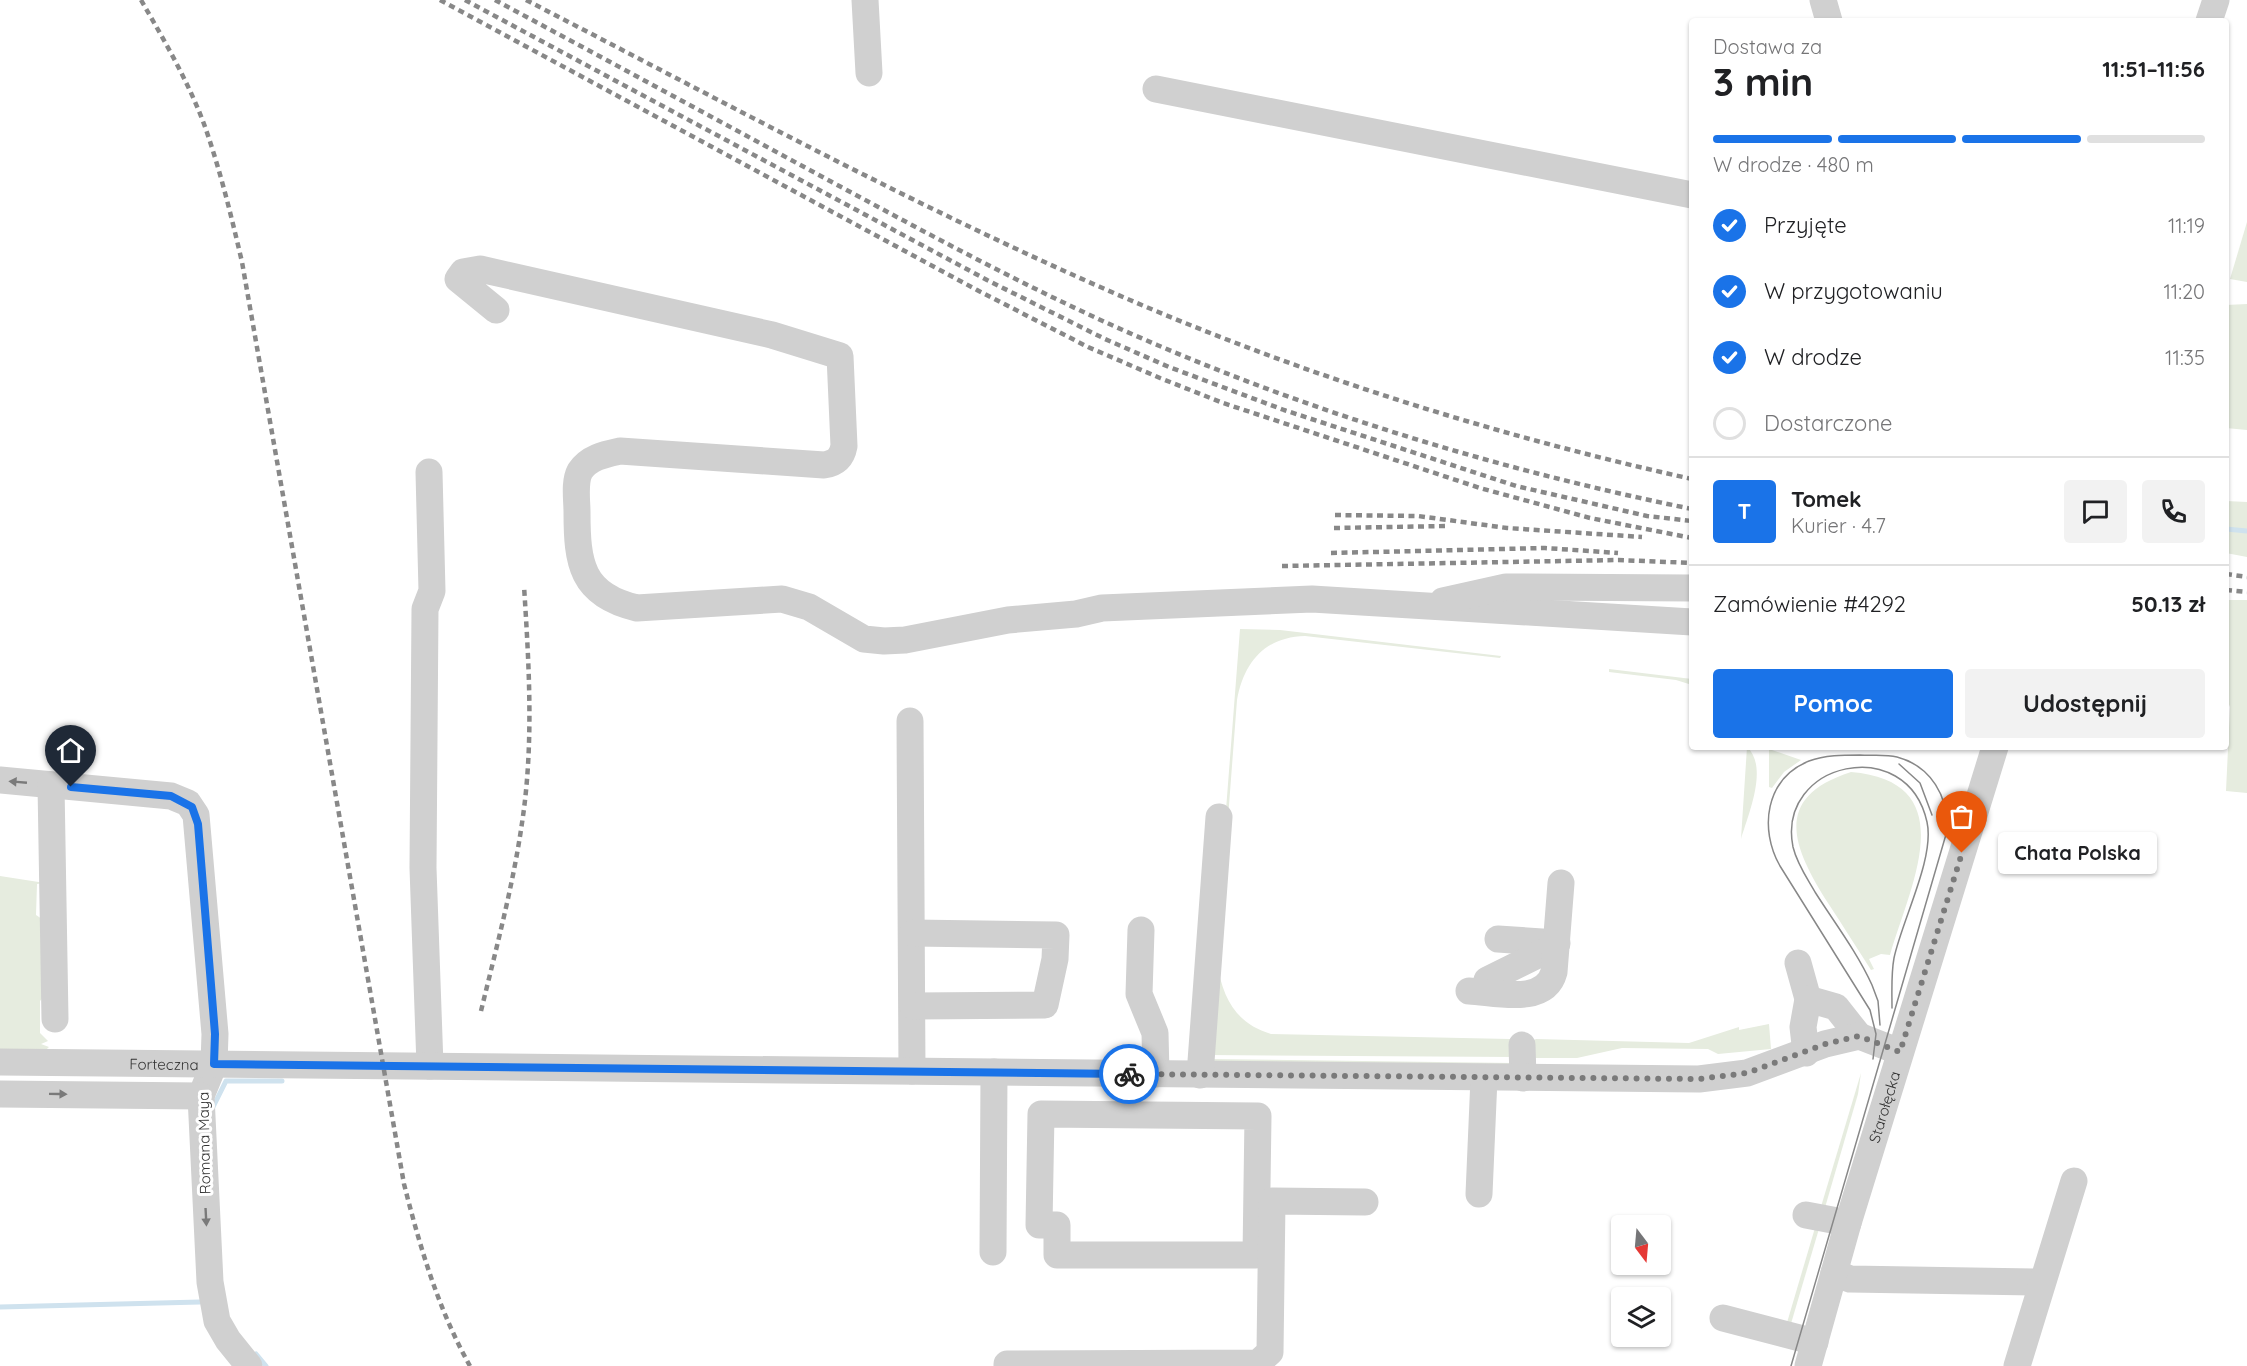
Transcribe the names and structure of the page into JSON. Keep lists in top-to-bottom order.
{
  "streets": {
    "street": ["Forteczna", "Starołęcka", "Romana Maya"]
  },
  "crossings": [
    ["Forteczna", "Romana Maya"]
  ],
  "places": ["Chata Polska"],
  "north": "bottom",
  "page": {
    "heading": ["3 min", "Dostawa za", "11:51–11:56"],
    "panel": [
      "Tomek",
      "Kurier · 4.7",
      "Zamówienie #4292",
      "50.13 zł"
    ],
    "bar": "W drodze · 480 m",
    "list": [
      ["Przyjęte", "11:19"],
      ["W przygotowaniu", "11:20"],
      ["W drodze", "11:35"],
      "Dostarczone"
    ],
    "round": "T",
    "buttons": ["Pomoc", "Udostępnij"],
    "bubble": "Chata Polska"
  }
}
